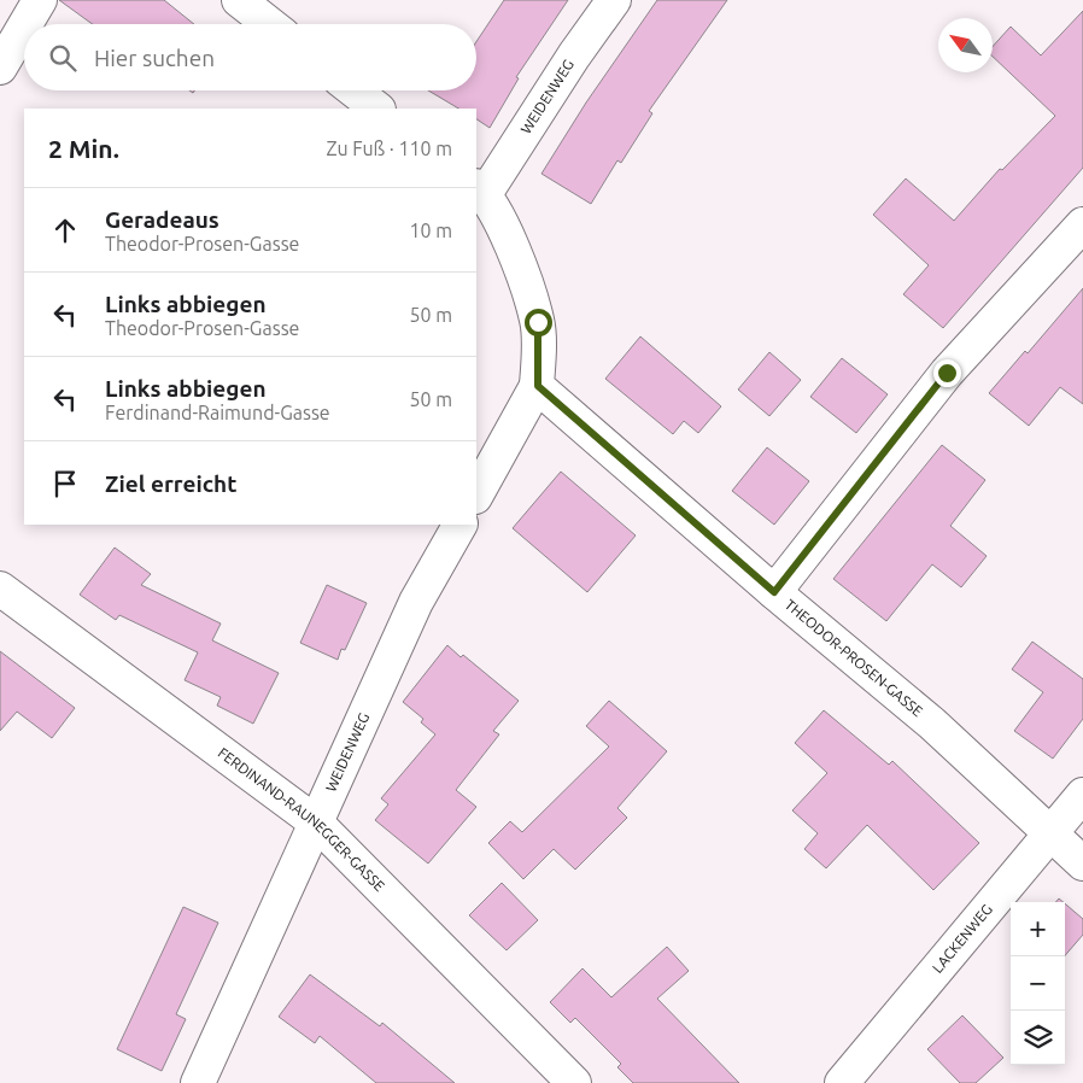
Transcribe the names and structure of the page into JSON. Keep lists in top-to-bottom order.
{
  "streets": {
    "street": [
      "WEIDENWEG",
      "THEODOR-PROSEN-GASSE",
      "FERDINAND-RAUNEGGER-GASSE",
      "LACKENWEG"
    ]
  },
  "crossings": [
    ["WEIDENWEG", "FERDINAND-RAUNEGGER-GASSE"],
    ["THEODOR-PROSEN-GASSE", "LACKENWEG"]
  ],
  "north": "top left",
  "page": {
    "search": "Hier suchen",
    "heading": ["2 Min.", "Zu Fuß · 110 m"],
    "list": [
      ["Geradeaus", "Theodor-Prosen-Gasse", "10 m"],
      ["Links abbiegen", "Theodor-Prosen-Gasse", "50 m"],
      ["Links abbiegen", "Ferdinand-Raimund-Gasse", "50 m"],
      "Ziel erreicht"
    ],
    "map_buttons": ["+", "−"]
  }
}
